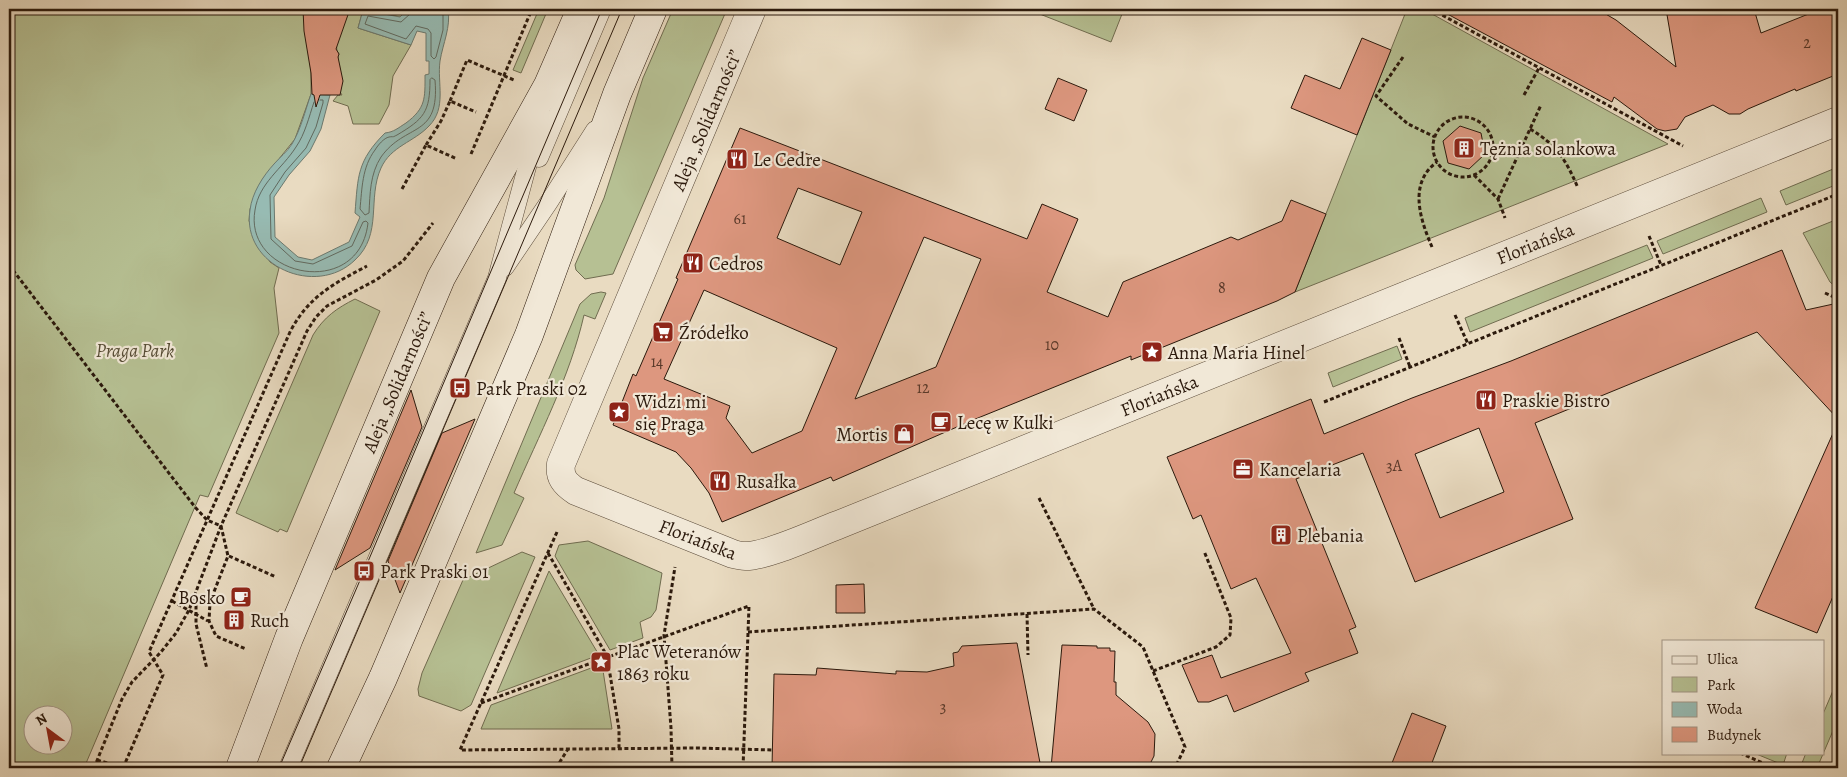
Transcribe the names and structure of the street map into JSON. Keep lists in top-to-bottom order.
{
  "streets": {
    "street": ["Aleja „Solidarności”", "Floriańska"]
  },
  "crossings": [
    ["Aleja „Solidarności”", "Floriańska"]
  ],
  "parks": ["Praga Park"],
  "places": {
    "building": ["Tężnia solankowa", "Plebania", "Ruch"],
    "restaurant": [
      "Le Cedre",
      "Cedros",
      "Praskie Bistro",
      "Rusałka"
    ],
    "supermarket": ["Źródełko"],
    "place": ["Anna Maria Hinel", "Widzi mi się Praga", "Plac Weteranów 1863 roku"],
    "bus stop": ["Park Praski 02", "Park Praski 01"],
    "cafe": ["Lecę w Kulki", "Bosko"],
    "shop": ["Mortis"],
    "office": ["Kancelaria"]
  },
  "house_numbers": [
    "2",
    "61",
    "8",
    "10",
    "14",
    "12",
    "3A",
    "3"
  ],
  "legend": [
    "Ulica",
    "Park",
    "Woda",
    "Budynek"
  ],
  "north": "top left"
}
